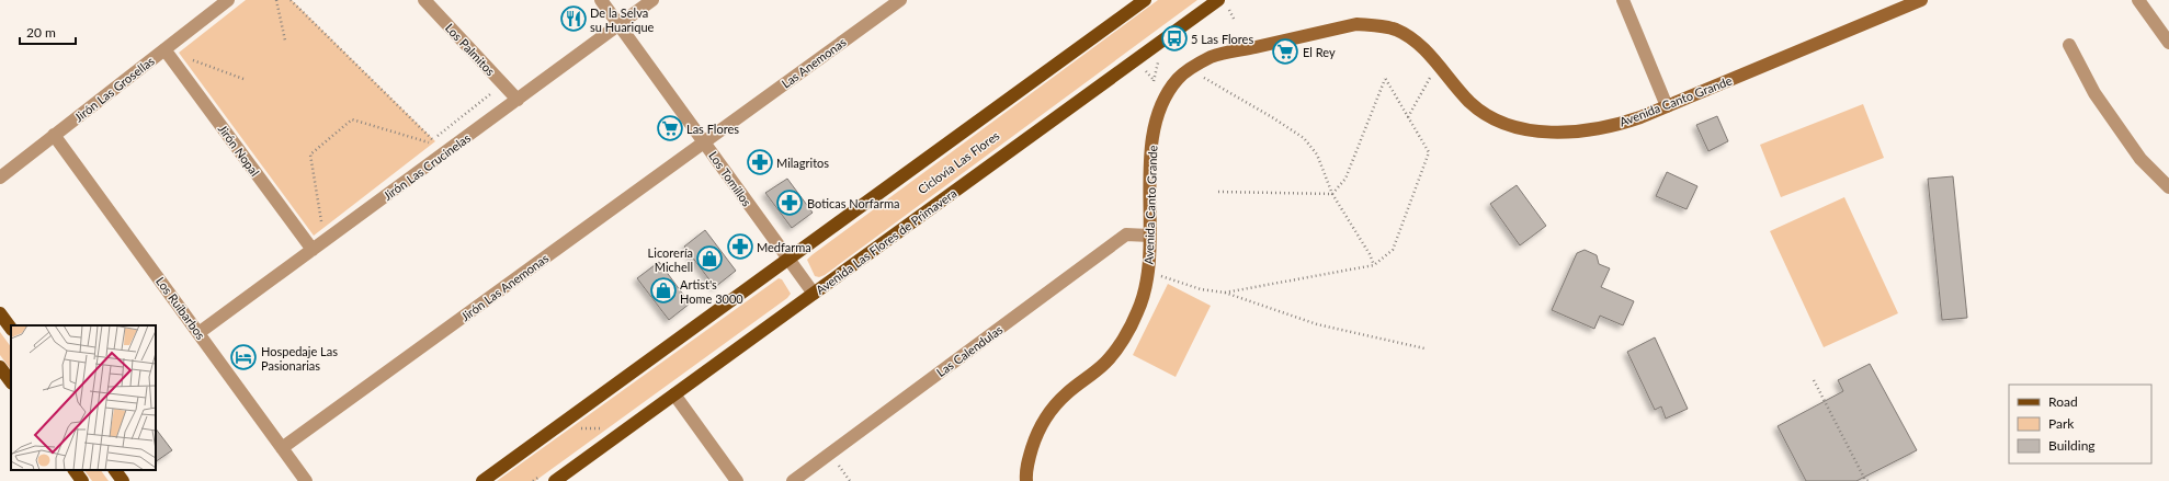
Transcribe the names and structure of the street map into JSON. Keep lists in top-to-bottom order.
{
  "streets": {
    "main road": ["Avenida Las Flores de Primavera"],
    "street": [
      "Los Palmitos",
      "Las Anemonas",
      "Jirón Las Grosellas",
      "Avenida Canto Grande",
      "Jirón Nopal",
      "Jirón Las Crucinelas",
      "Los Tomillos",
      "Jirón Las Anemonas",
      "Los Ruibarbos",
      "Las Calendulas"
    ]
  },
  "crossings": [
    ["Los Palmitos", "Jirón Las Crucinelas"],
    ["Las Anemonas", "Jirón Las Anemonas"],
    ["Jirón Las Grosellas", "Jirón Nopal"],
    ["Jirón Las Grosellas", "Los Ruibarbos"],
    ["Avenida Canto Grande", "Las Calendulas"],
    ["Jirón Nopal", "Jirón Las Crucinelas"],
    ["Jirón Las Crucinelas", "Los Tomillos"],
    ["Jirón Las Crucinelas", "Los Ruibarbos"],
    ["Los Tomillos", "Avenida Las Flores de Primavera"],
    ["Los Tomillos", "Jirón Las Anemonas"],
    ["Jirón Las Anemonas", "Los Ruibarbos"]
  ],
  "places": {
    "restaurant": ["De la Selva su Huarique"],
    "bus stop": ["5 Las Flores"],
    "supermarket": ["El Rey", "Las Flores"],
    "pharmacy": ["Milagritos", "Boticas Norfarma", "Medfarma"],
    "shop": ["Licorería Michell", "Artist's Home 3000"],
    "hotel": ["Hospedaje Las Pasionarias"]
  },
  "legend": ["Road", "Park", "Building"],
  "scale_bar": "20 m"
}
